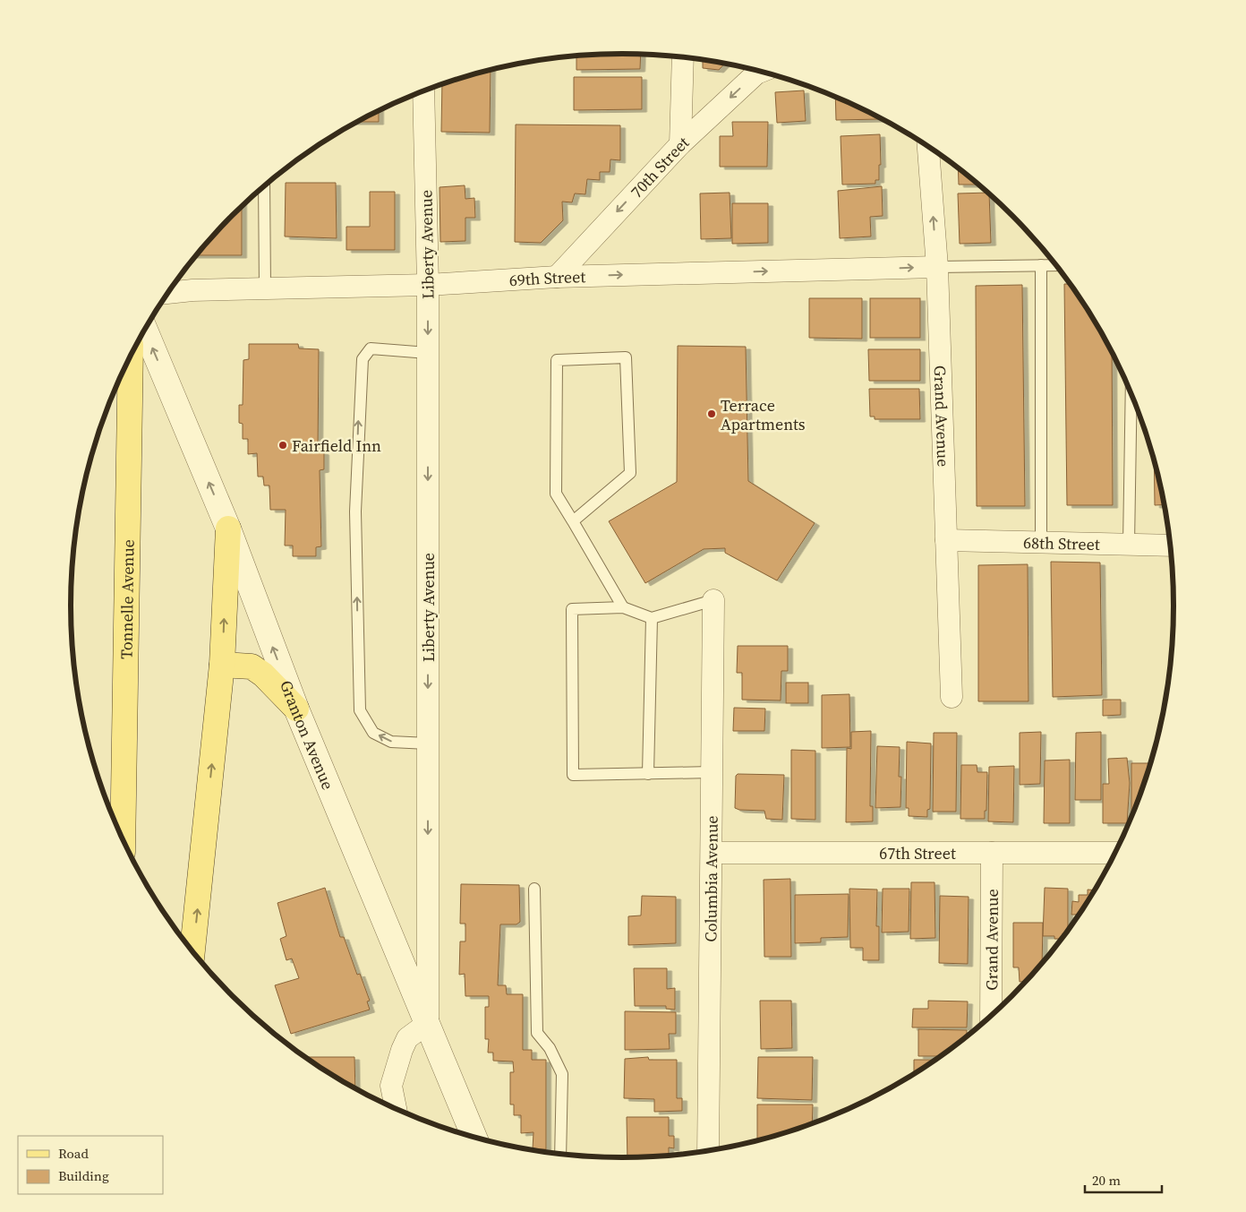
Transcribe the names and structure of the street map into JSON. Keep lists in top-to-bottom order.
{
  "streets": {
    "main road": ["Tonnelle Avenue"],
    "street": [
      "70th Street",
      "Liberty Avenue",
      "69th Street",
      "Grand Avenue",
      "68th Street",
      "Granton Avenue",
      "67th Street",
      "Columbia Avenue"
    ]
  },
  "crossings": [
    ["70th Street", "69th Street"],
    ["Liberty Avenue", "69th Street"],
    ["Liberty Avenue", "Granton Avenue"],
    ["69th Street", "Grand Avenue"],
    ["Grand Avenue", "68th Street"],
    ["Grand Avenue", "67th Street"],
    ["67th Street", "Columbia Avenue"]
  ],
  "one_way": [
    "70th Street",
    "Liberty Avenue",
    "69th Street",
    "Granton Avenue"
  ],
  "places": ["Terrace Apartments", "Fairfield Inn"],
  "legend": ["Road", "Building"],
  "scale_bar": "20 m"
}
